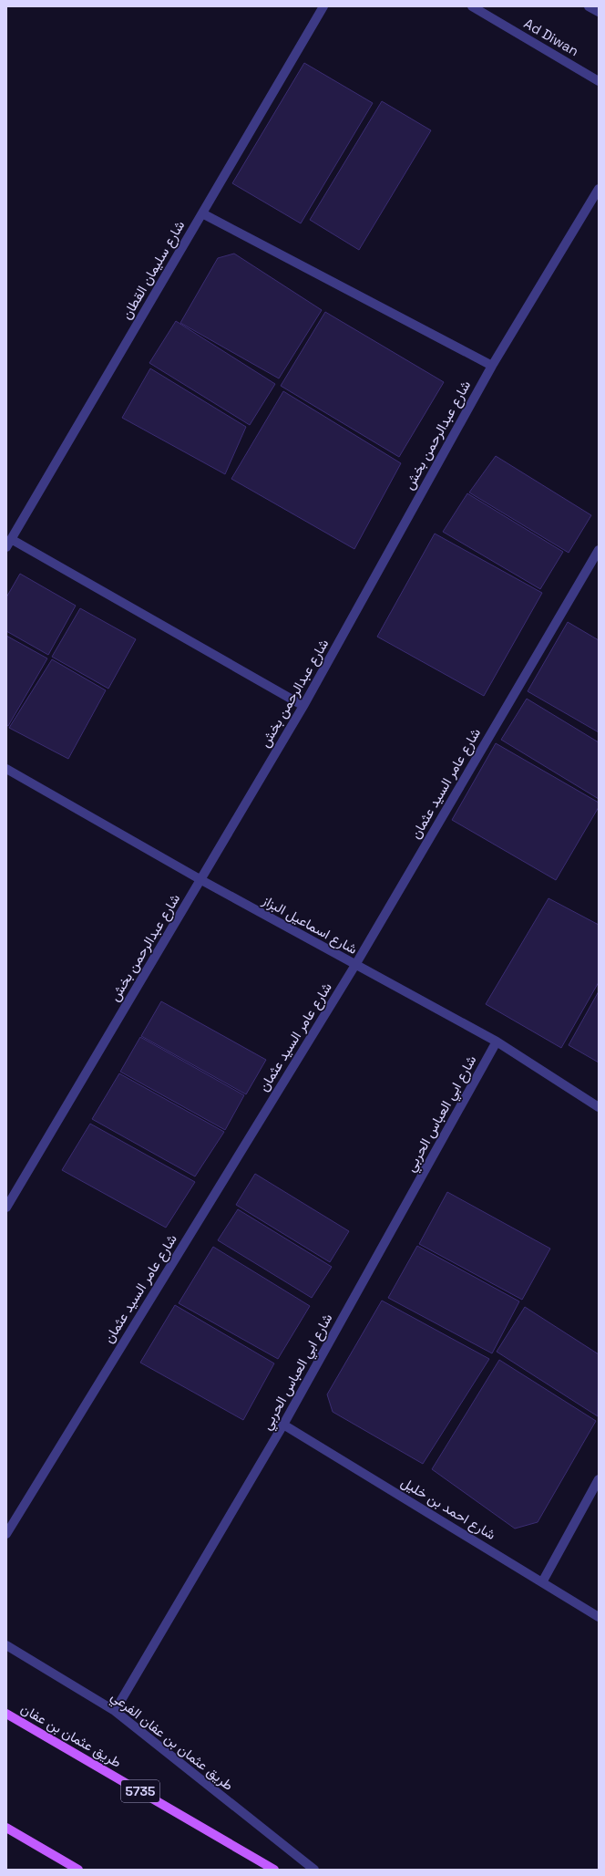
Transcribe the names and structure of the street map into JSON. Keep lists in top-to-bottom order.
{
  "streets": {
    "main road": ["طريق عثمان بن عفان", "5735"],
    "street": [
      "Ad Diwan",
      "شارع سليمان القطان",
      "شارع عبدالرحمن بخش",
      "شارع عامر السيد عثمان",
      "شارع اسماعيل البزاز",
      "شارع ابي العباس الحربي",
      "شارع احمد بن خليل",
      "طريق عثمان بن عفان الفرعي"
    ]
  },
  "crossings": [
    ["شارع عبدالرحمن بخش", "شارع اسماعيل البزاز"],
    ["شارع عامر السيد عثمان", "شارع اسماعيل البزاز"],
    ["شارع اسماعيل البزاز", "شارع ابي العباس الحربي"],
    ["شارع ابي العباس الحربي", "شارع احمد بن خليل"],
    ["شارع ابي العباس الحربي", "طريق عثمان بن عفان الفرعي"]
  ]
}
